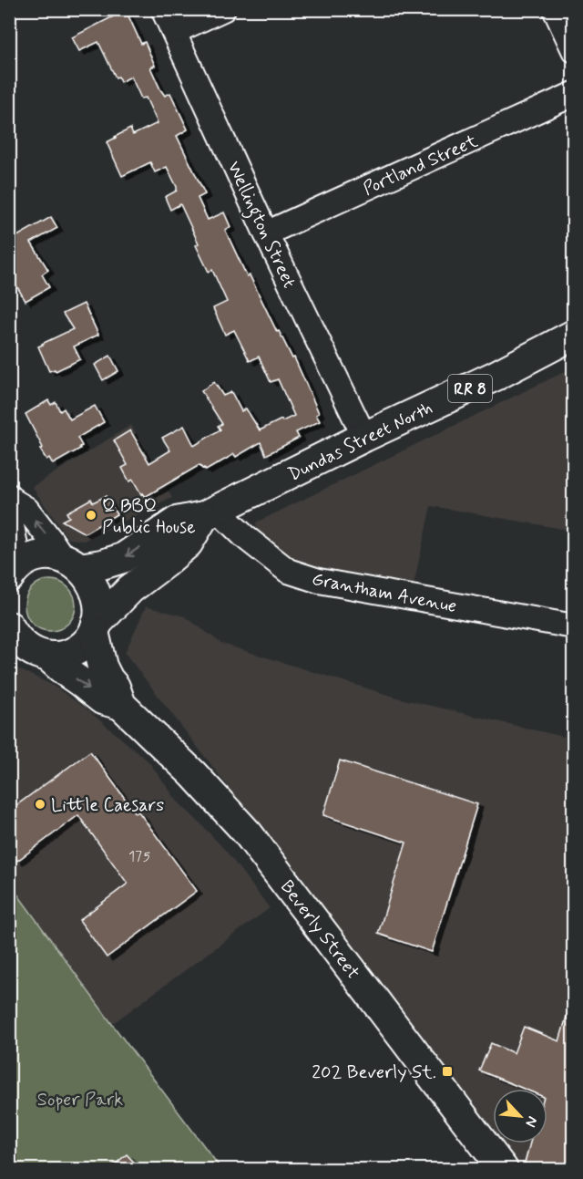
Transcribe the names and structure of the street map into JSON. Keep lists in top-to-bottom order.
{
  "streets": {
    "main road": ["RR 8", "Dundas Street North", "Beverly Street"],
    "street": ["Portland Street", "Wellington Street", "Grantham Avenue"]
  },
  "crossings": [
    ["Portland Street", "Wellington Street"],
    ["Wellington Street", "Dundas Street North"],
    ["Dundas Street North", "Grantham Avenue"],
    ["Dundas Street North", "Beverly Street"]
  ],
  "parks": ["Soper Park"],
  "places": {
    "other": ["Q BBQ Public House", "Little Caesars"],
    "transit": ["202 Beverly St."]
  },
  "house_numbers": ["175"],
  "north": "bottom right"
}
